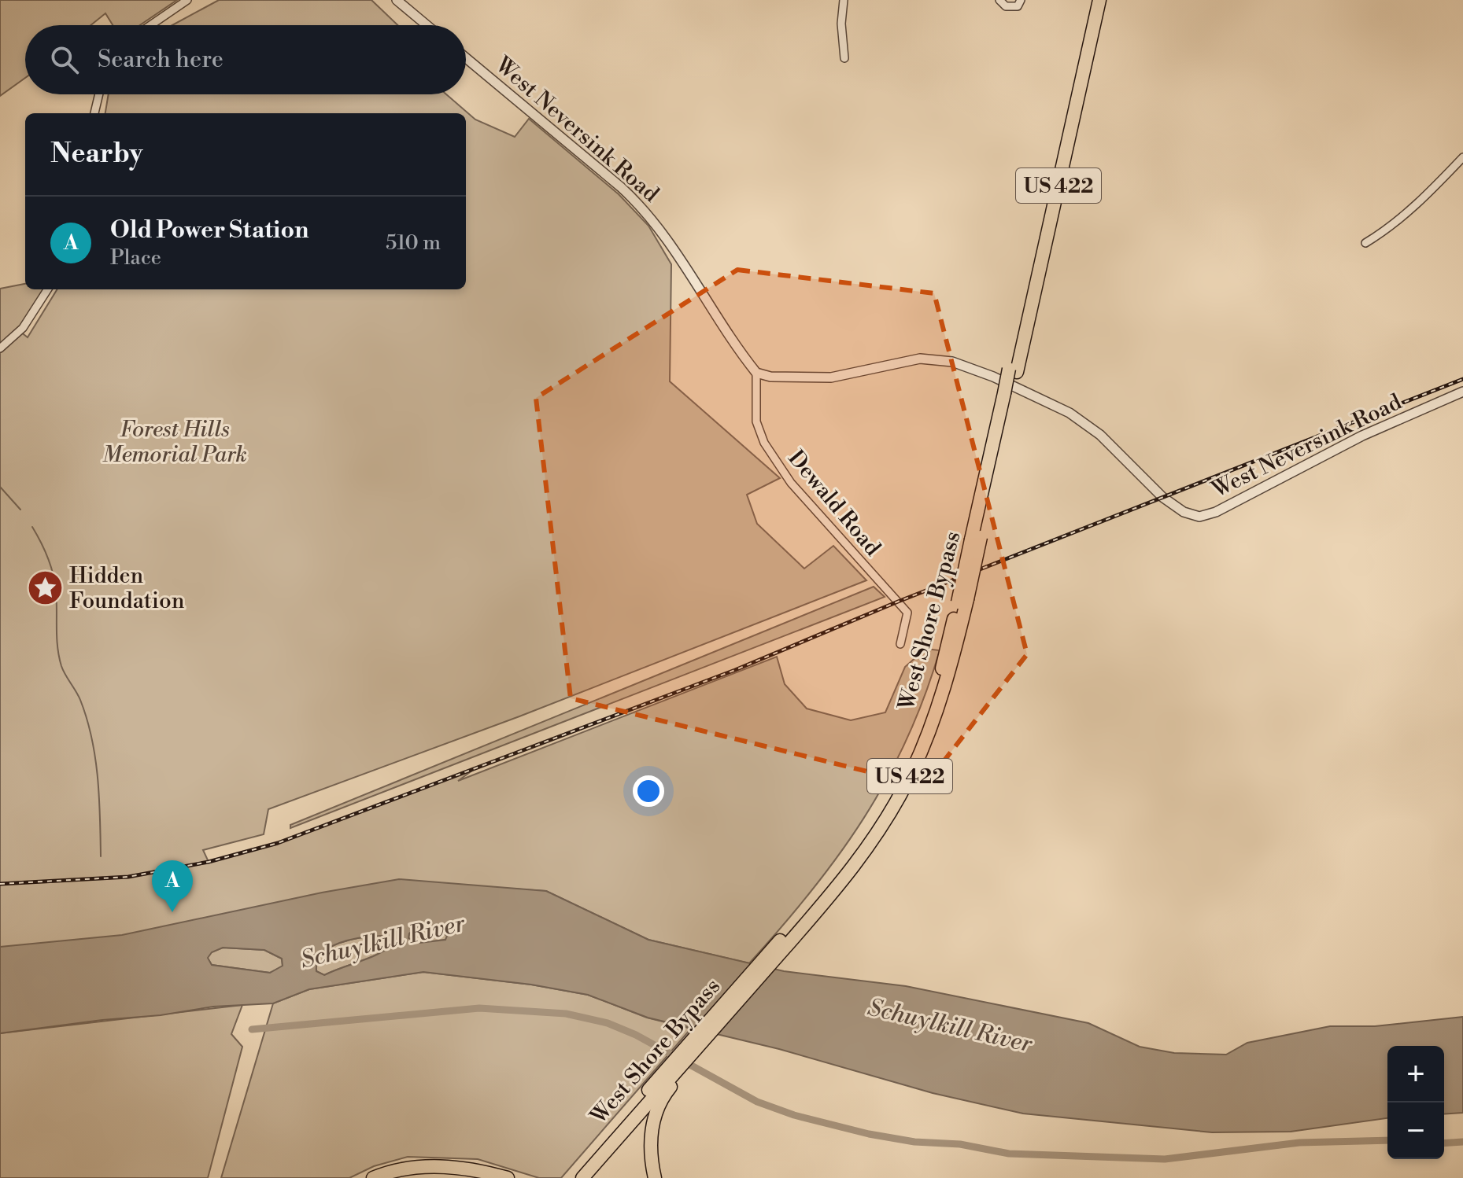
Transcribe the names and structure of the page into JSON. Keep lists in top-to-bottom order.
{
  "streets": {
    "highway": ["US 422", "West Shore Bypass"],
    "street": ["West Neversink Road", "Dewald Road"]
  },
  "crossings": [
    ["West Neversink Road", "Dewald Road"]
  ],
  "water": ["Schuylkill River"],
  "parks": ["Forest Hills Memorial Park"],
  "places": {
    "place": ["Hidden Foundation"]
  },
  "page": {
    "search": "Search here",
    "heading": "Nearby",
    "list": [
      {
        "mark": "A",
        "name": "Old Power Station",
        "note": "Place",
        "value": "510 m"
      }
    ],
    "pins": "A",
    "map_buttons": ["+", "−"]
  }
}
